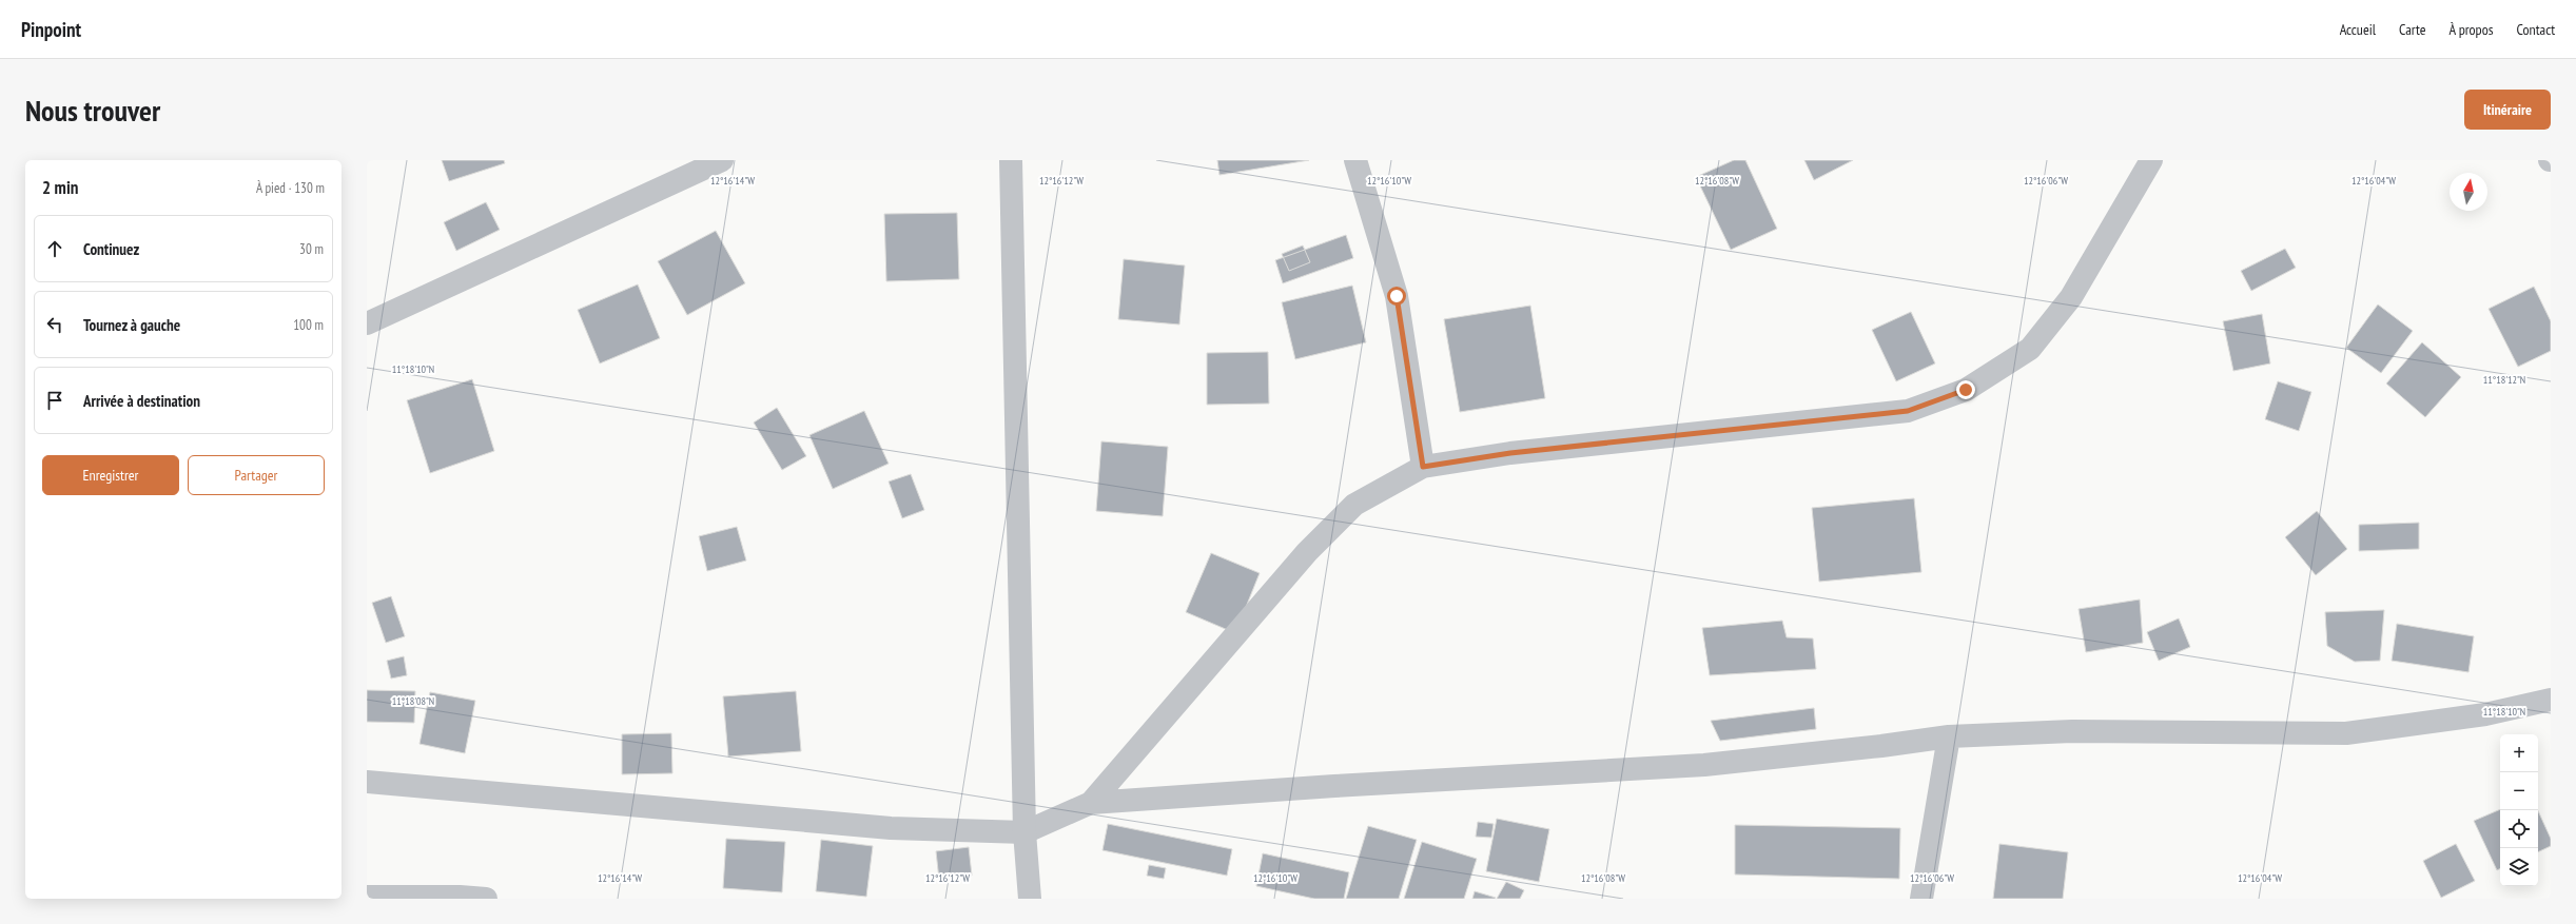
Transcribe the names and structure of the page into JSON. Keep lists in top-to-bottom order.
{
  "north": "top",
  "page": {
    "header": "Pinpoint",
    "nav": [
      "Accueil",
      "Carte",
      "À propos",
      "Contact"
    ],
    "buttons": [
      "Itinéraire",
      ["Enregistrer", "Partager"]
    ],
    "title": "Nous trouver",
    "heading": ["2 min", "À pied · 130 m"],
    "list": [
      ["Continuez", "30 m"],
      ["Tournez à gauche", "100 m"],
      "Arrivée à destination"
    ],
    "map_buttons": ["+", "−"]
  },
  "coordinates": [
    "12°16'14\"W",
    "12°16'12\"W",
    "12°16'10\"W",
    "12°16'08\"W",
    "12°16'06\"W",
    "12°16'04\"W",
    "11°18'10\"N",
    "11°18'12\"N",
    "11°18'08\"N"
  ]
}
